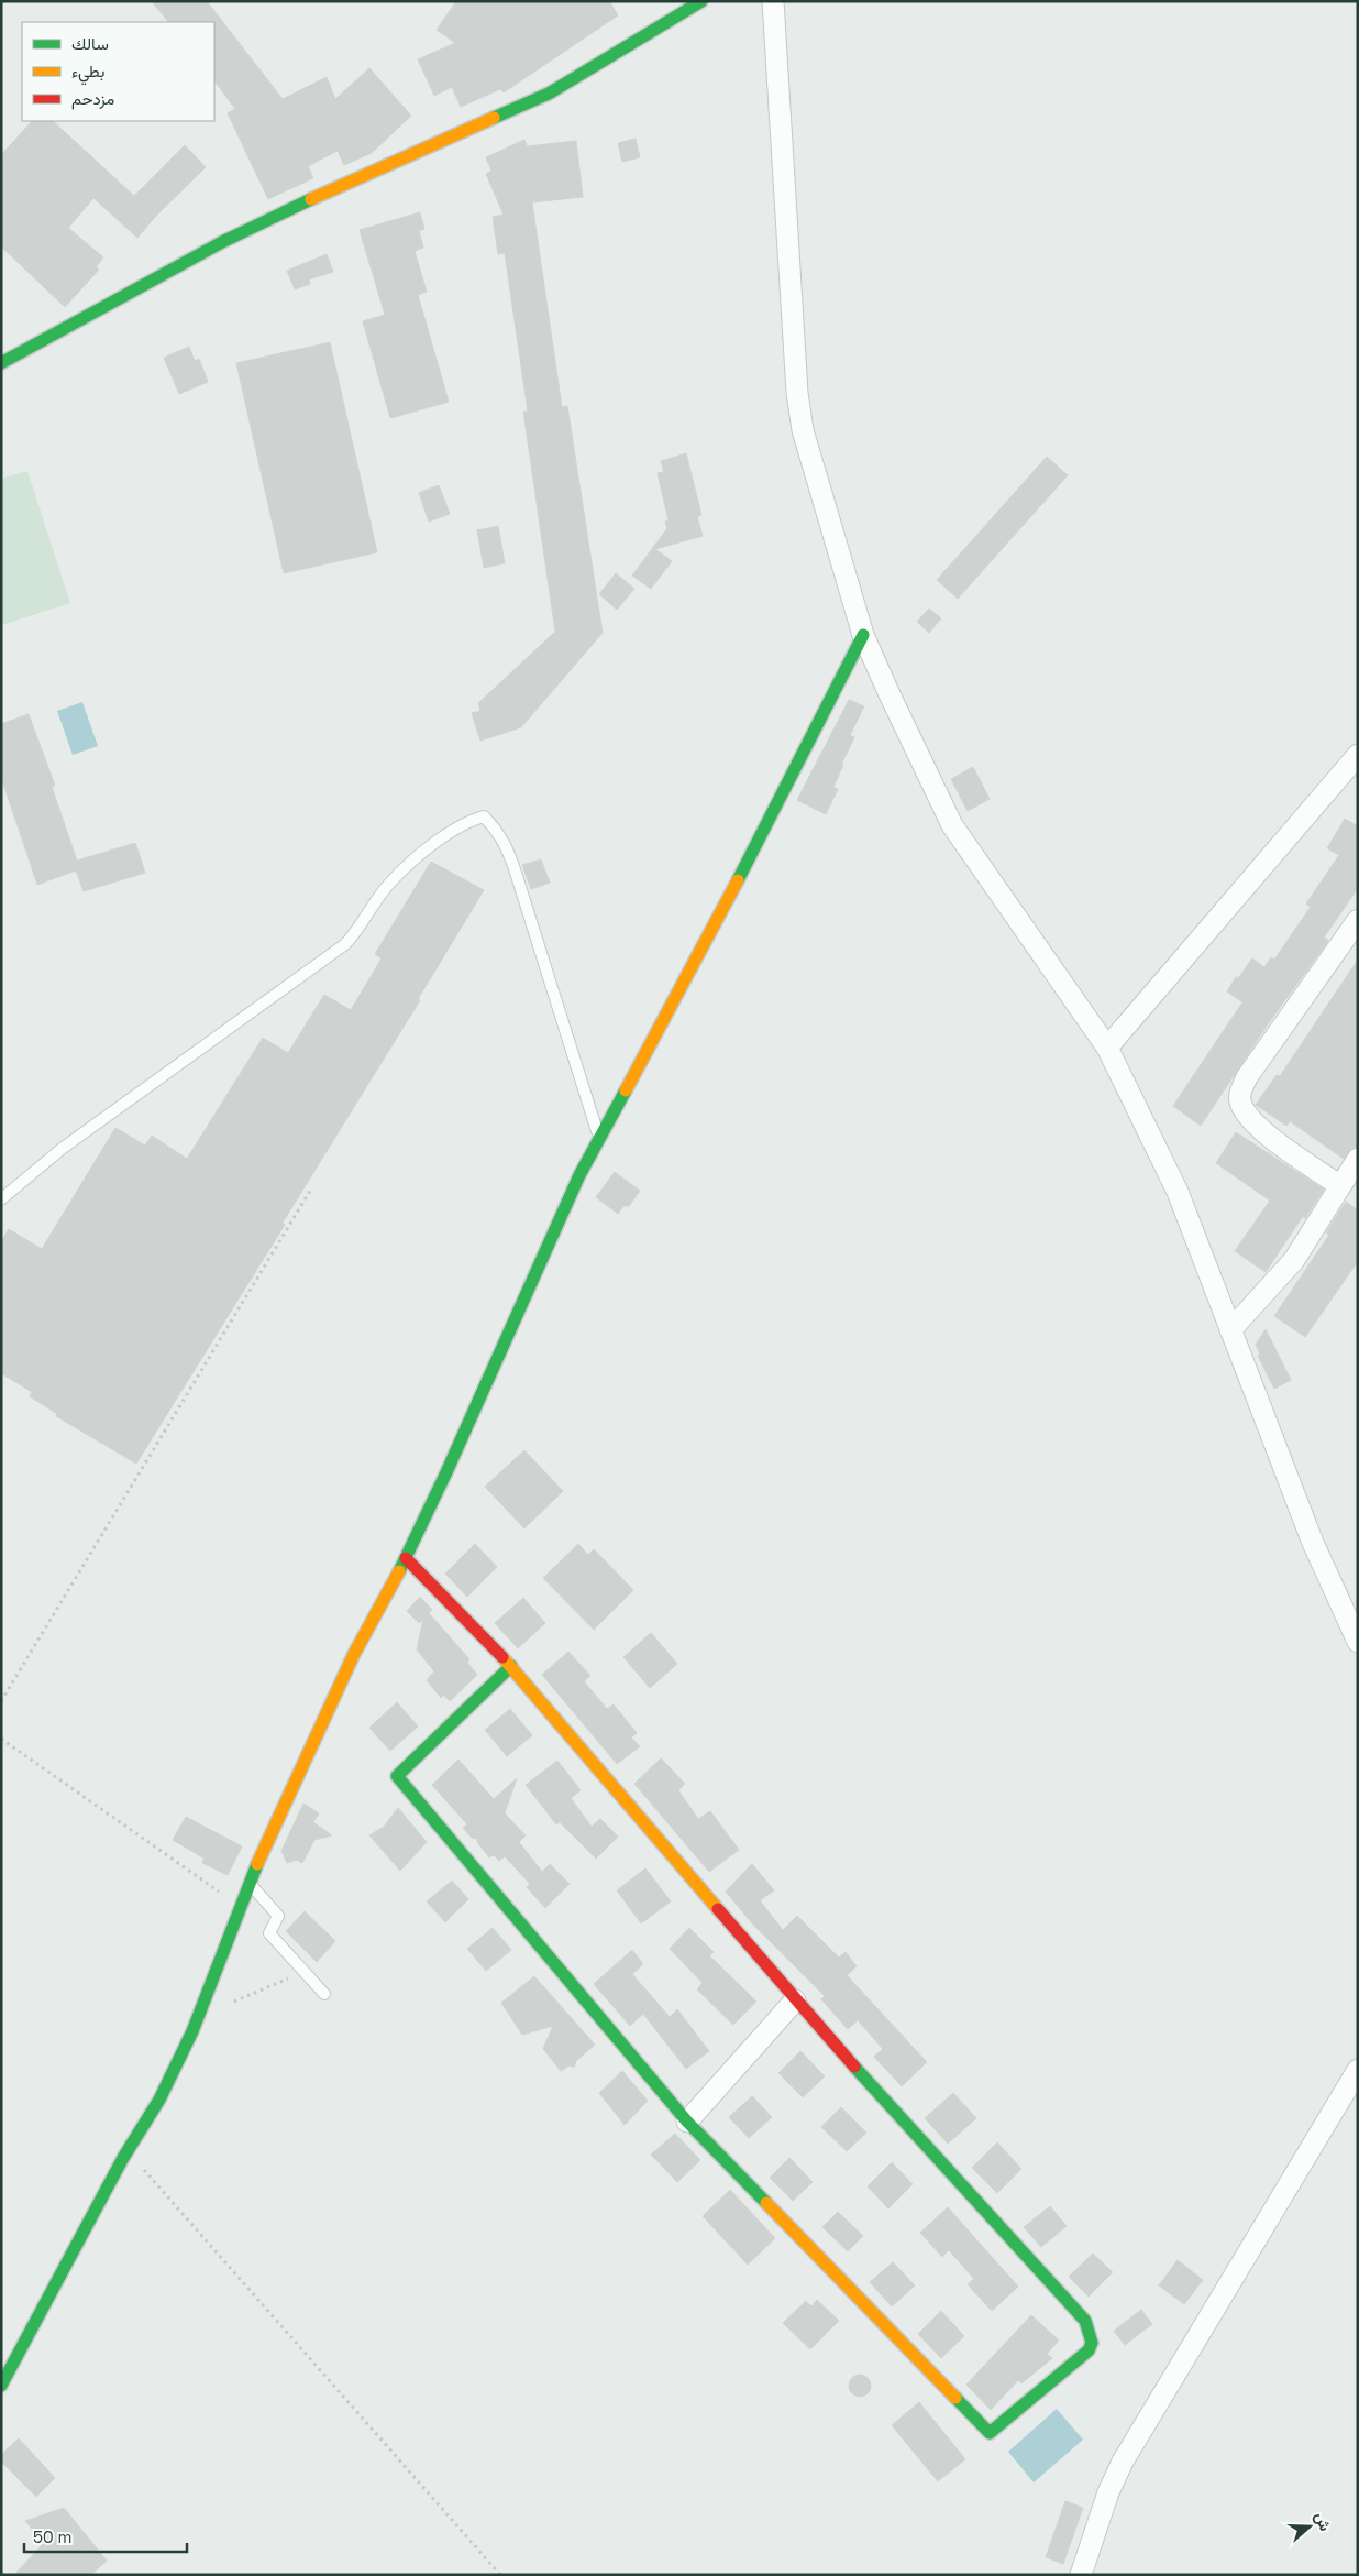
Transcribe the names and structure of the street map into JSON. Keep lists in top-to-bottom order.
{
  "legend": ["سالك", "بطيء", "مزدحم"],
  "scale_bar": "50 m",
  "north": "right"
}
